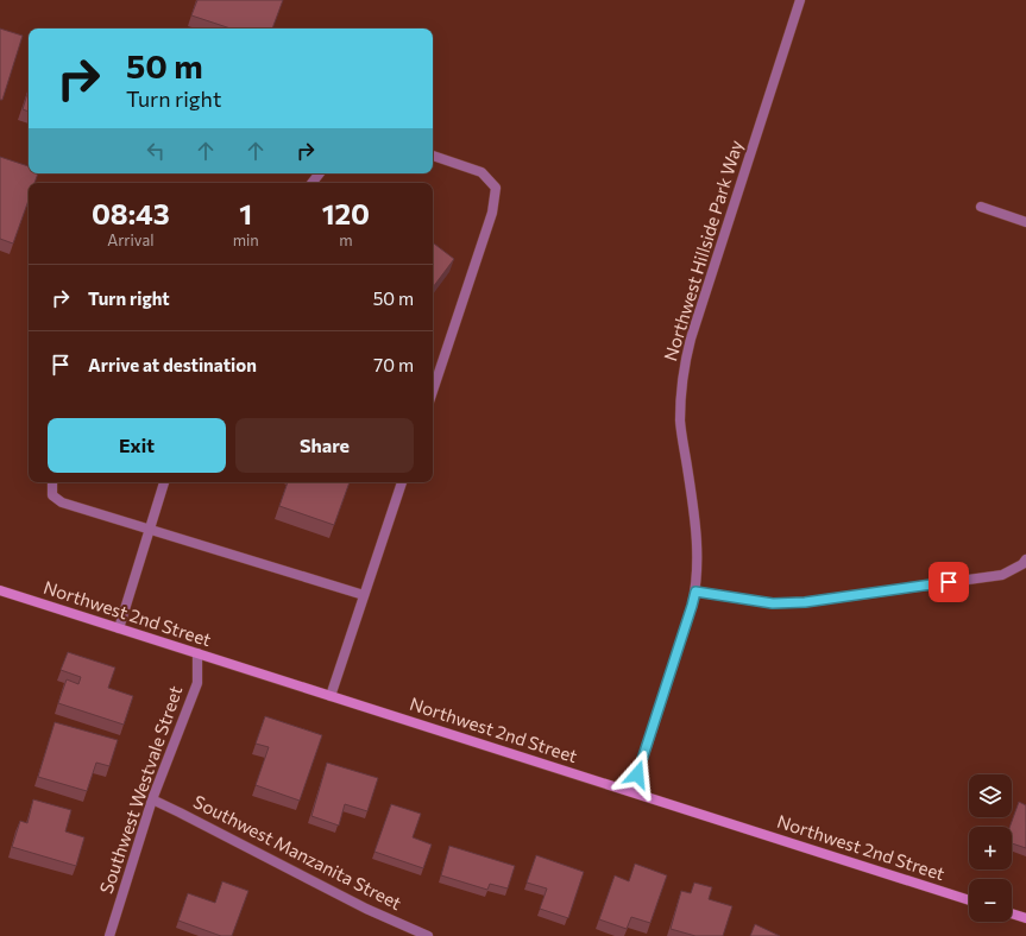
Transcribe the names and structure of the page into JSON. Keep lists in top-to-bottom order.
{
  "streets": {
    "main road": ["Northwest 2nd Street"],
    "street": ["Northwest Hillside Park Way", "Southwest Westvale Street", "Southwest Manzanita Street"]
  },
  "crossings": [
    ["Northwest Hillside Park Way", "Northwest 2nd Street"],
    ["Northwest 2nd Street", "Southwest Westvale Street"],
    ["Southwest Westvale Street", "Southwest Manzanita Street"]
  ],
  "page": {
    "turn": ["50 m", "Turn right"],
    "eta": [
      "08:43",
      "Arrival",
      "1",
      "min",
      "120",
      "m"
    ],
    "list": [
      {
        "name": "Turn right",
        "value": "50 m"
      },
      {
        "name": "Arrive at destination",
        "value": "70 m"
      }
    ],
    "buttons": ["Exit", "Share"],
    "map_buttons": ["+", "−"]
  }
}
